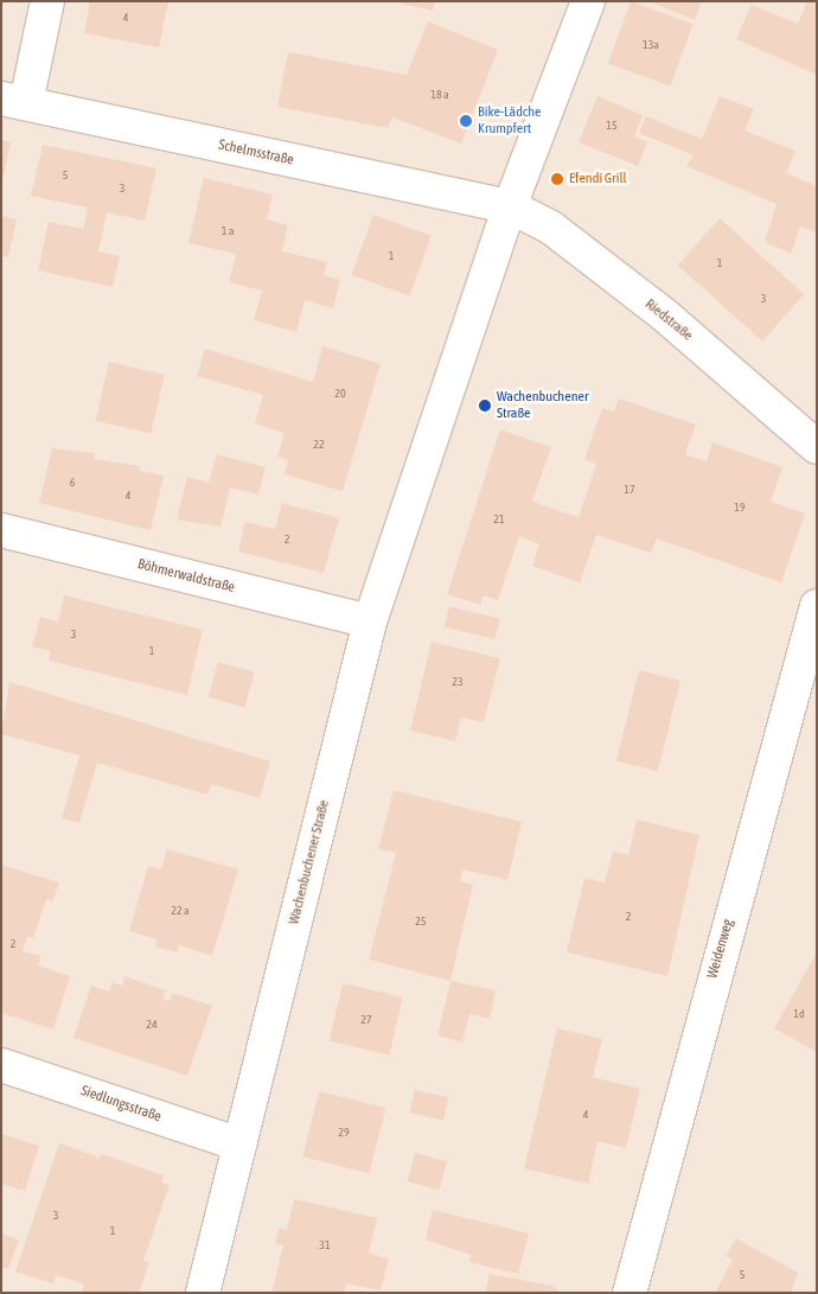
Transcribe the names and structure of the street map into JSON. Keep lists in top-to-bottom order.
{
  "streets": {
    "street": [
      "Schelmsstraße",
      "Riedstraße",
      "Böhmerwaldstraße",
      "Wachenbuchener Straße",
      "Weidenweg",
      "Siedlungsstraße"
    ]
  },
  "crossings": [
    ["Schelmsstraße", "Riedstraße"],
    ["Schelmsstraße", "Wachenbuchener Straße"],
    ["Riedstraße", "Wachenbuchener Straße"],
    ["Böhmerwaldstraße", "Wachenbuchener Straße"],
    ["Wachenbuchener Straße", "Siedlungsstraße"]
  ],
  "places": ["Bike-Lädche Krumpfert", "Efendi Grill", "Wachenbuchener Straße"],
  "house_numbers": [
    "4",
    "13a",
    "18 a",
    "15",
    "5",
    "3",
    "1 a",
    "1",
    "1",
    "3",
    "20",
    "22",
    "6",
    "17",
    "4",
    "19",
    "21",
    "2",
    "3",
    "1",
    "23",
    "22 a",
    "2",
    "25",
    "2",
    "1d",
    "27",
    "24",
    "4",
    "29",
    "3",
    "1",
    "31",
    "5"
  ]
}
